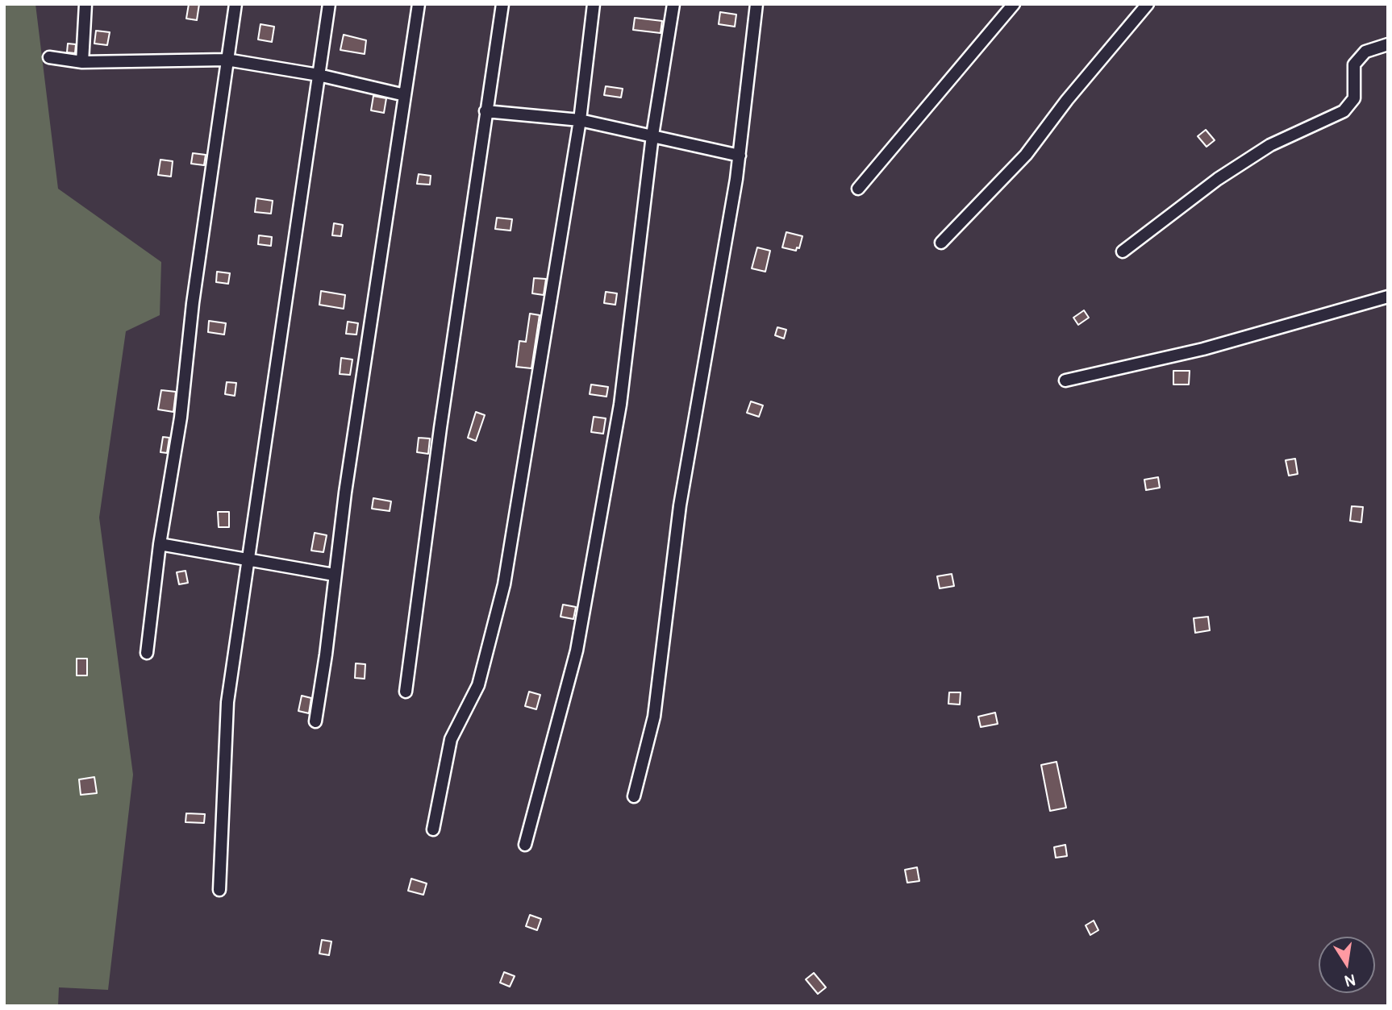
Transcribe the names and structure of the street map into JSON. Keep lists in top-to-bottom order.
{
  "north": "bottom"
}
